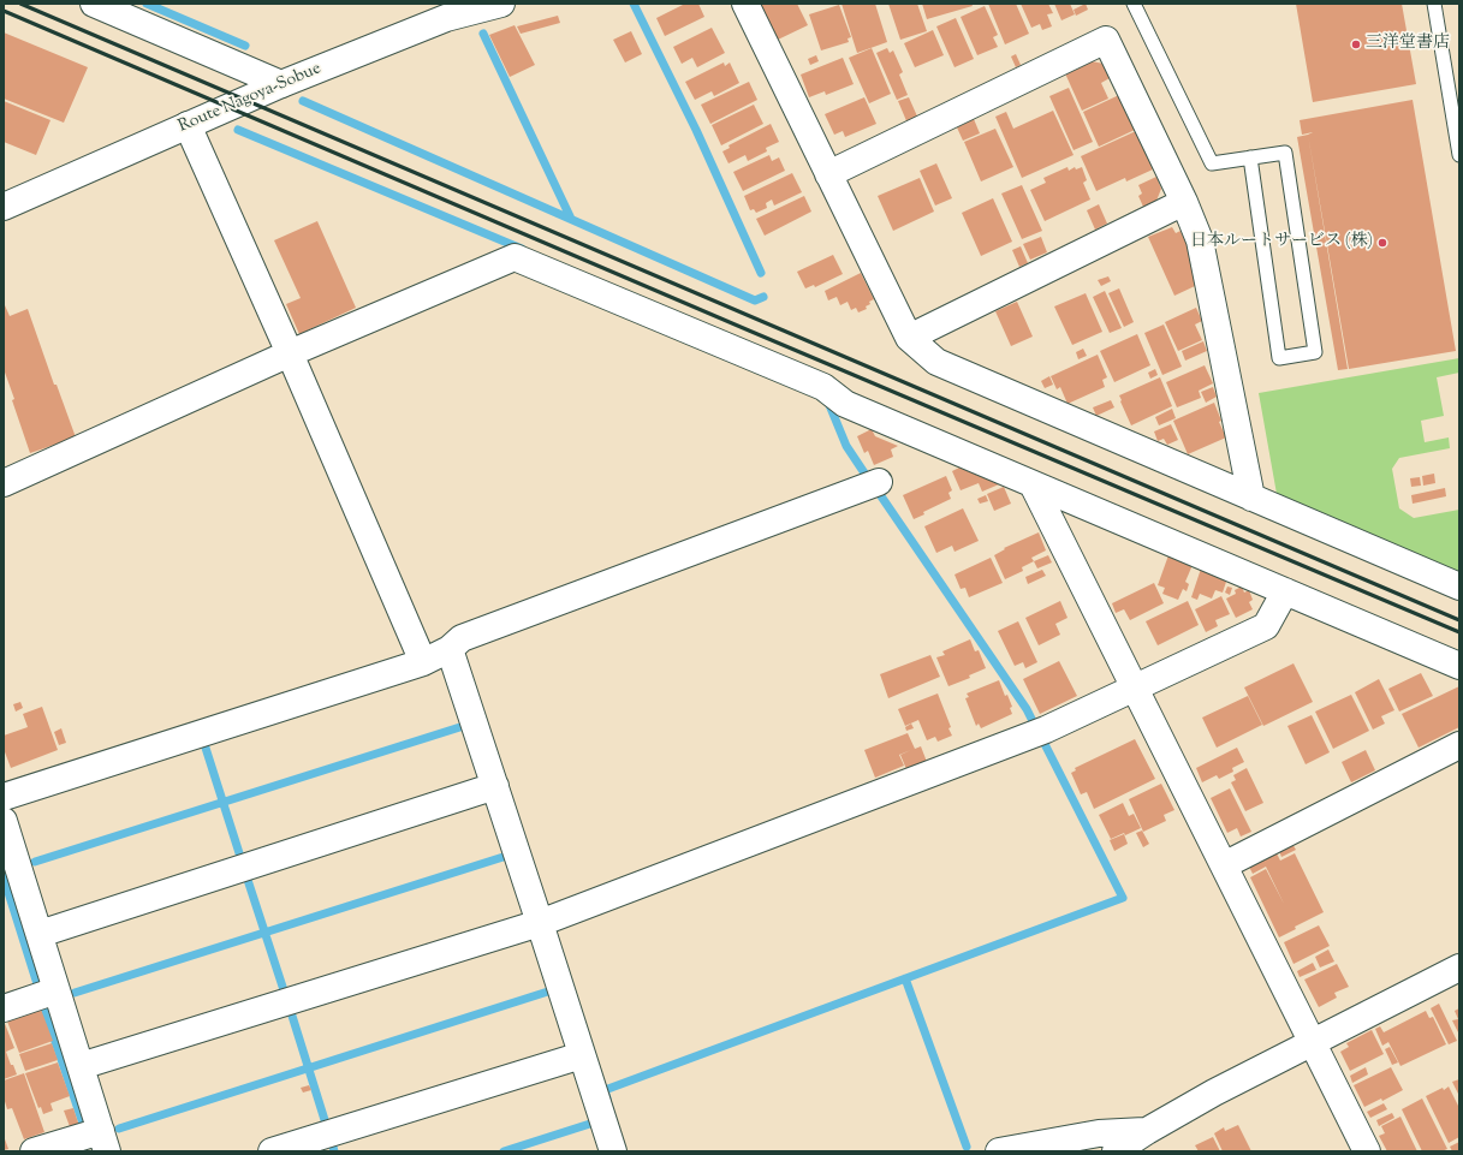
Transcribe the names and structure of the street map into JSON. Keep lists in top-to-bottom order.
{
  "streets": {
    "street": ["Route Nagoya-Sobue"]
  },
  "places": ["三洋堂書店", "日本ルートサービス (株)"]
}
